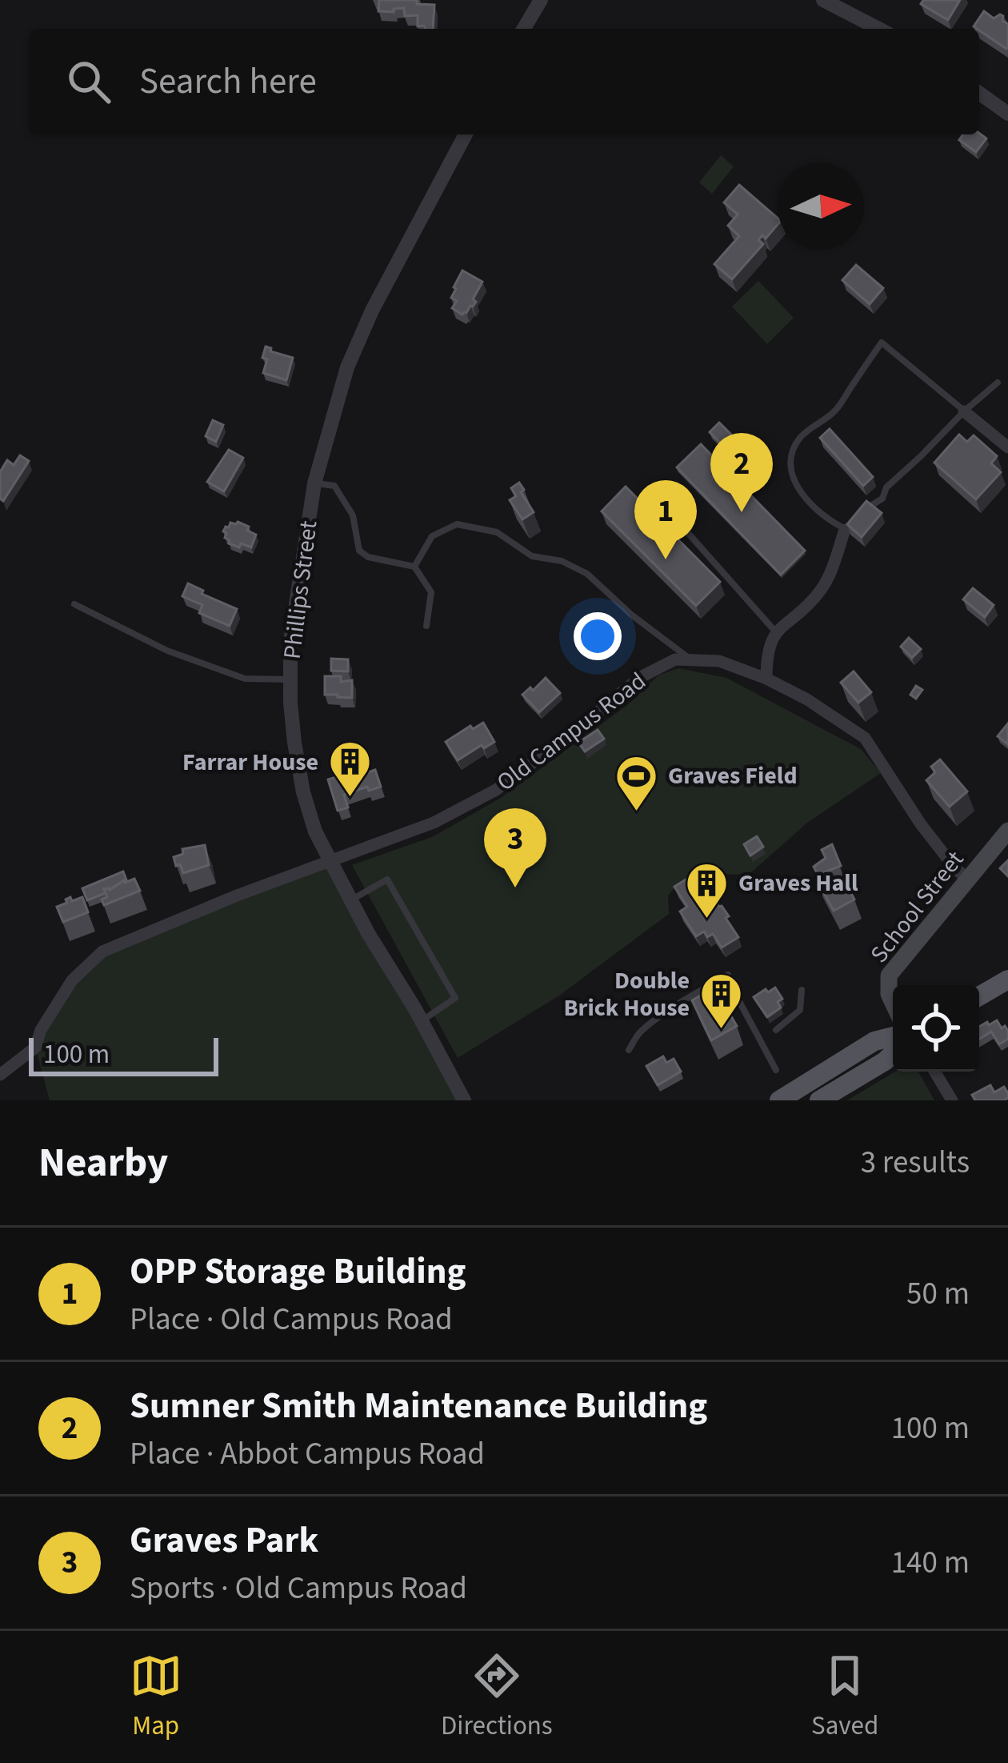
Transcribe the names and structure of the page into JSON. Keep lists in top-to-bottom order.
{
  "streets": {
    "main road": ["School Street"],
    "street": ["Phillips Street", "Old Campus Road"]
  },
  "crossings": [
    ["Phillips Street", "Old Campus Road"],
    ["Old Campus Road", "School Street"]
  ],
  "places": {
    "building": ["Farrar House", "Graves Hall", "Double Brick House"],
    "sports": ["Graves Field"]
  },
  "scale_bar": "100 m",
  "north": "right",
  "page": {
    "search": "Search here",
    "pins": ["2", "1", "3"],
    "scale": "100 m",
    "heading": ["Nearby", "3 results"],
    "list": [
      {
        "mark": "1",
        "name": "OPP Storage Building",
        "note": "Place · Old Campus Road",
        "value": "50 m"
      },
      {
        "mark": "2",
        "name": "Sumner Smith Maintenance Building",
        "note": "Place · Abbot Campus Road",
        "value": "100 m"
      },
      {
        "mark": "3",
        "name": "Graves Park",
        "note": "Sports · Old Campus Road",
        "value": "140 m"
      }
    ],
    "nav": ["Map", "Directions", "Saved"]
  }
}
